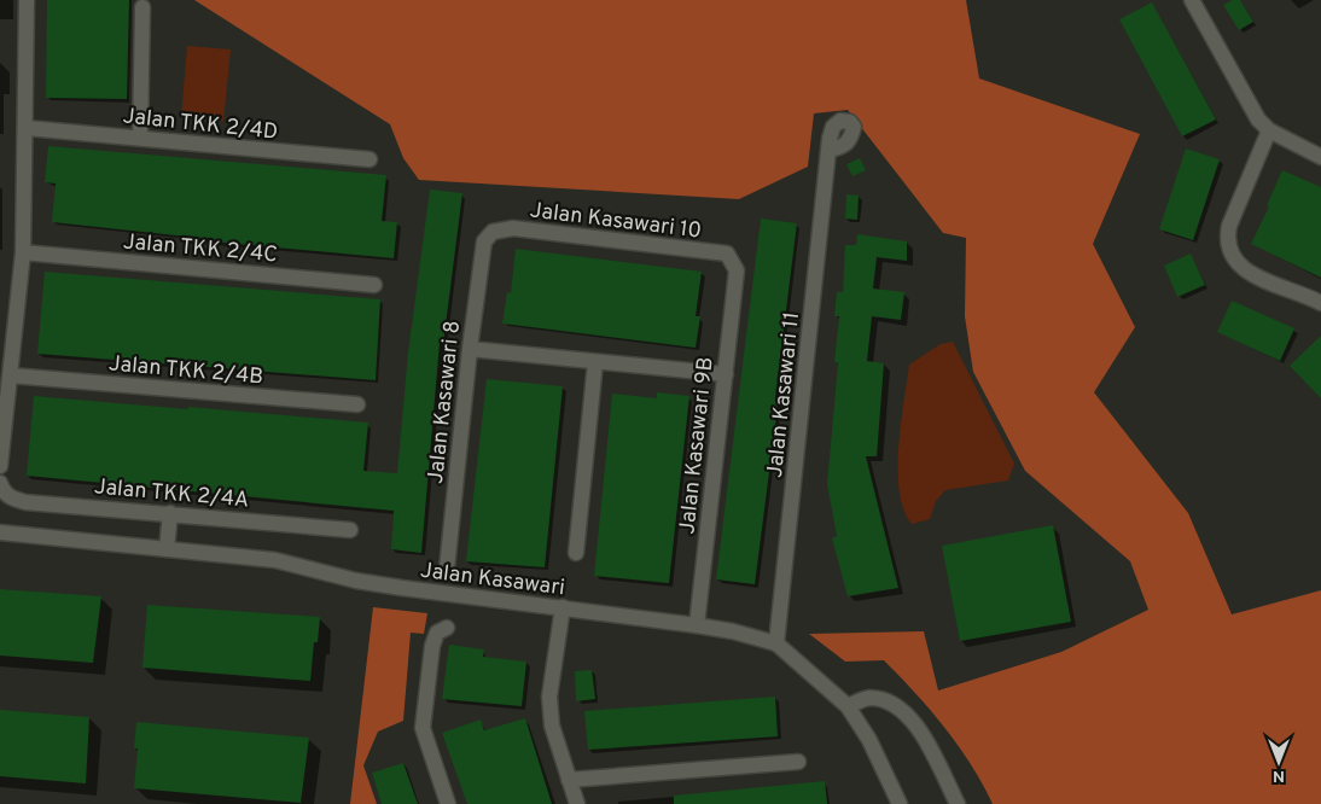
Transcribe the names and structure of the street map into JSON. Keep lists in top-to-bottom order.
{
  "streets": {
    "street": [
      "Jalan TKK 2/4D",
      "Jalan Kasawari 10",
      "Jalan TKK 2/4C",
      "Jalan TKK 2/4B",
      "Jalan Kasawari 11",
      "Jalan Kasawari 8",
      "Jalan Kasawari 9B",
      "Jalan TKK 2/4A",
      "Jalan Kasawari"
    ]
  },
  "crossings": [
    ["Jalan Kasawari 10", "Jalan Kasawari 8"],
    ["Jalan Kasawari 10", "Jalan Kasawari 9B"],
    ["Jalan Kasawari 11", "Jalan Kasawari"],
    ["Jalan Kasawari 9B", "Jalan Kasawari"]
  ],
  "north": "bottom"
}
